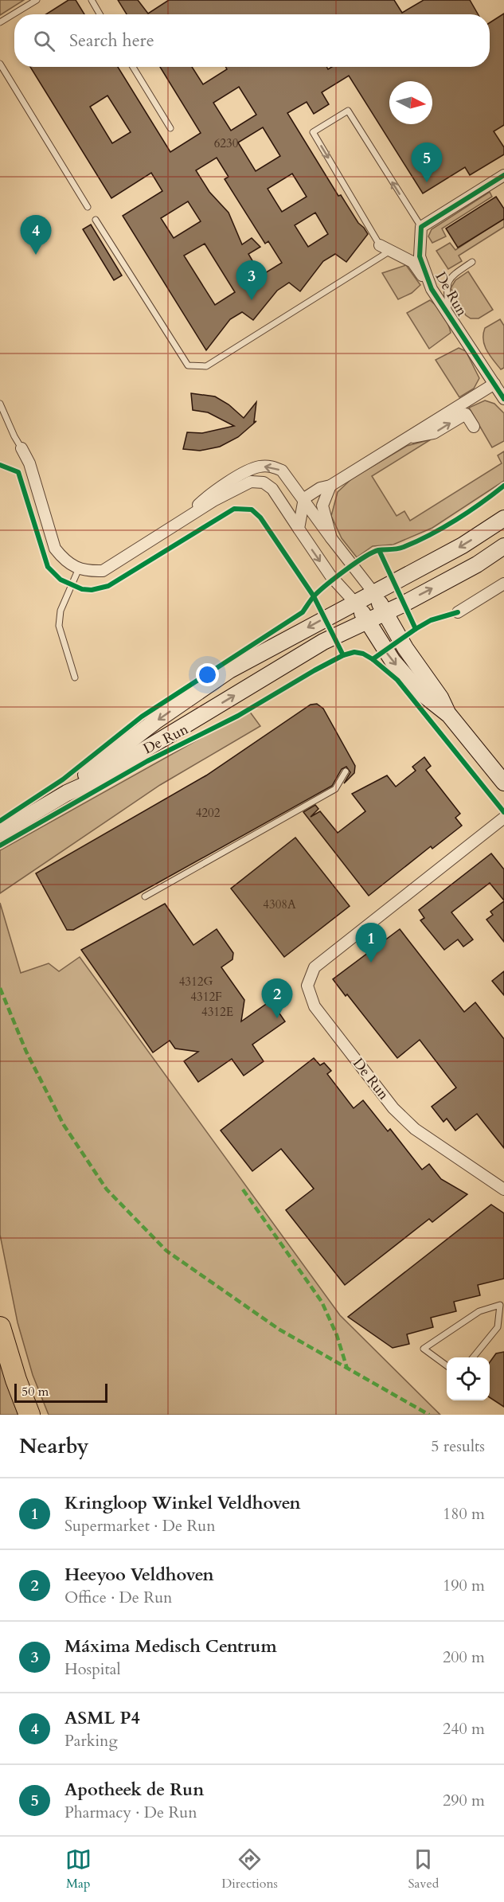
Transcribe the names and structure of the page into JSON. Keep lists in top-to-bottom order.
{
  "streets": {
    "main road": ["De Run"]
  },
  "house_numbers": [
    "6230",
    "4202",
    "4308A",
    "4312G",
    "4312F",
    "4312E"
  ],
  "scale_bar": "50 m",
  "north": "right",
  "page": {
    "search": "Search here",
    "pins": [
      "5",
      "4",
      "3",
      "1",
      "2"
    ],
    "scale": "50 m",
    "heading": ["Nearby", "5 results"],
    "list": [
      {
        "mark": "1",
        "name": "Kringloop Winkel Veldhoven",
        "note": "Supermarket · De Run",
        "value": "180 m"
      },
      {
        "mark": "2",
        "name": "Heeyoo Veldhoven",
        "note": "Office · De Run",
        "value": "190 m"
      },
      {
        "mark": "3",
        "name": "Máxima Medisch Centrum",
        "note": "Hospital",
        "value": "200 m"
      },
      {
        "mark": "4",
        "name": "ASML P4",
        "note": "Parking",
        "value": "240 m"
      },
      {
        "mark": "5",
        "name": "Apotheek de Run",
        "note": "Pharmacy · De Run",
        "value": "290 m"
      }
    ],
    "nav": ["Map", "Directions", "Saved"]
  }
}
